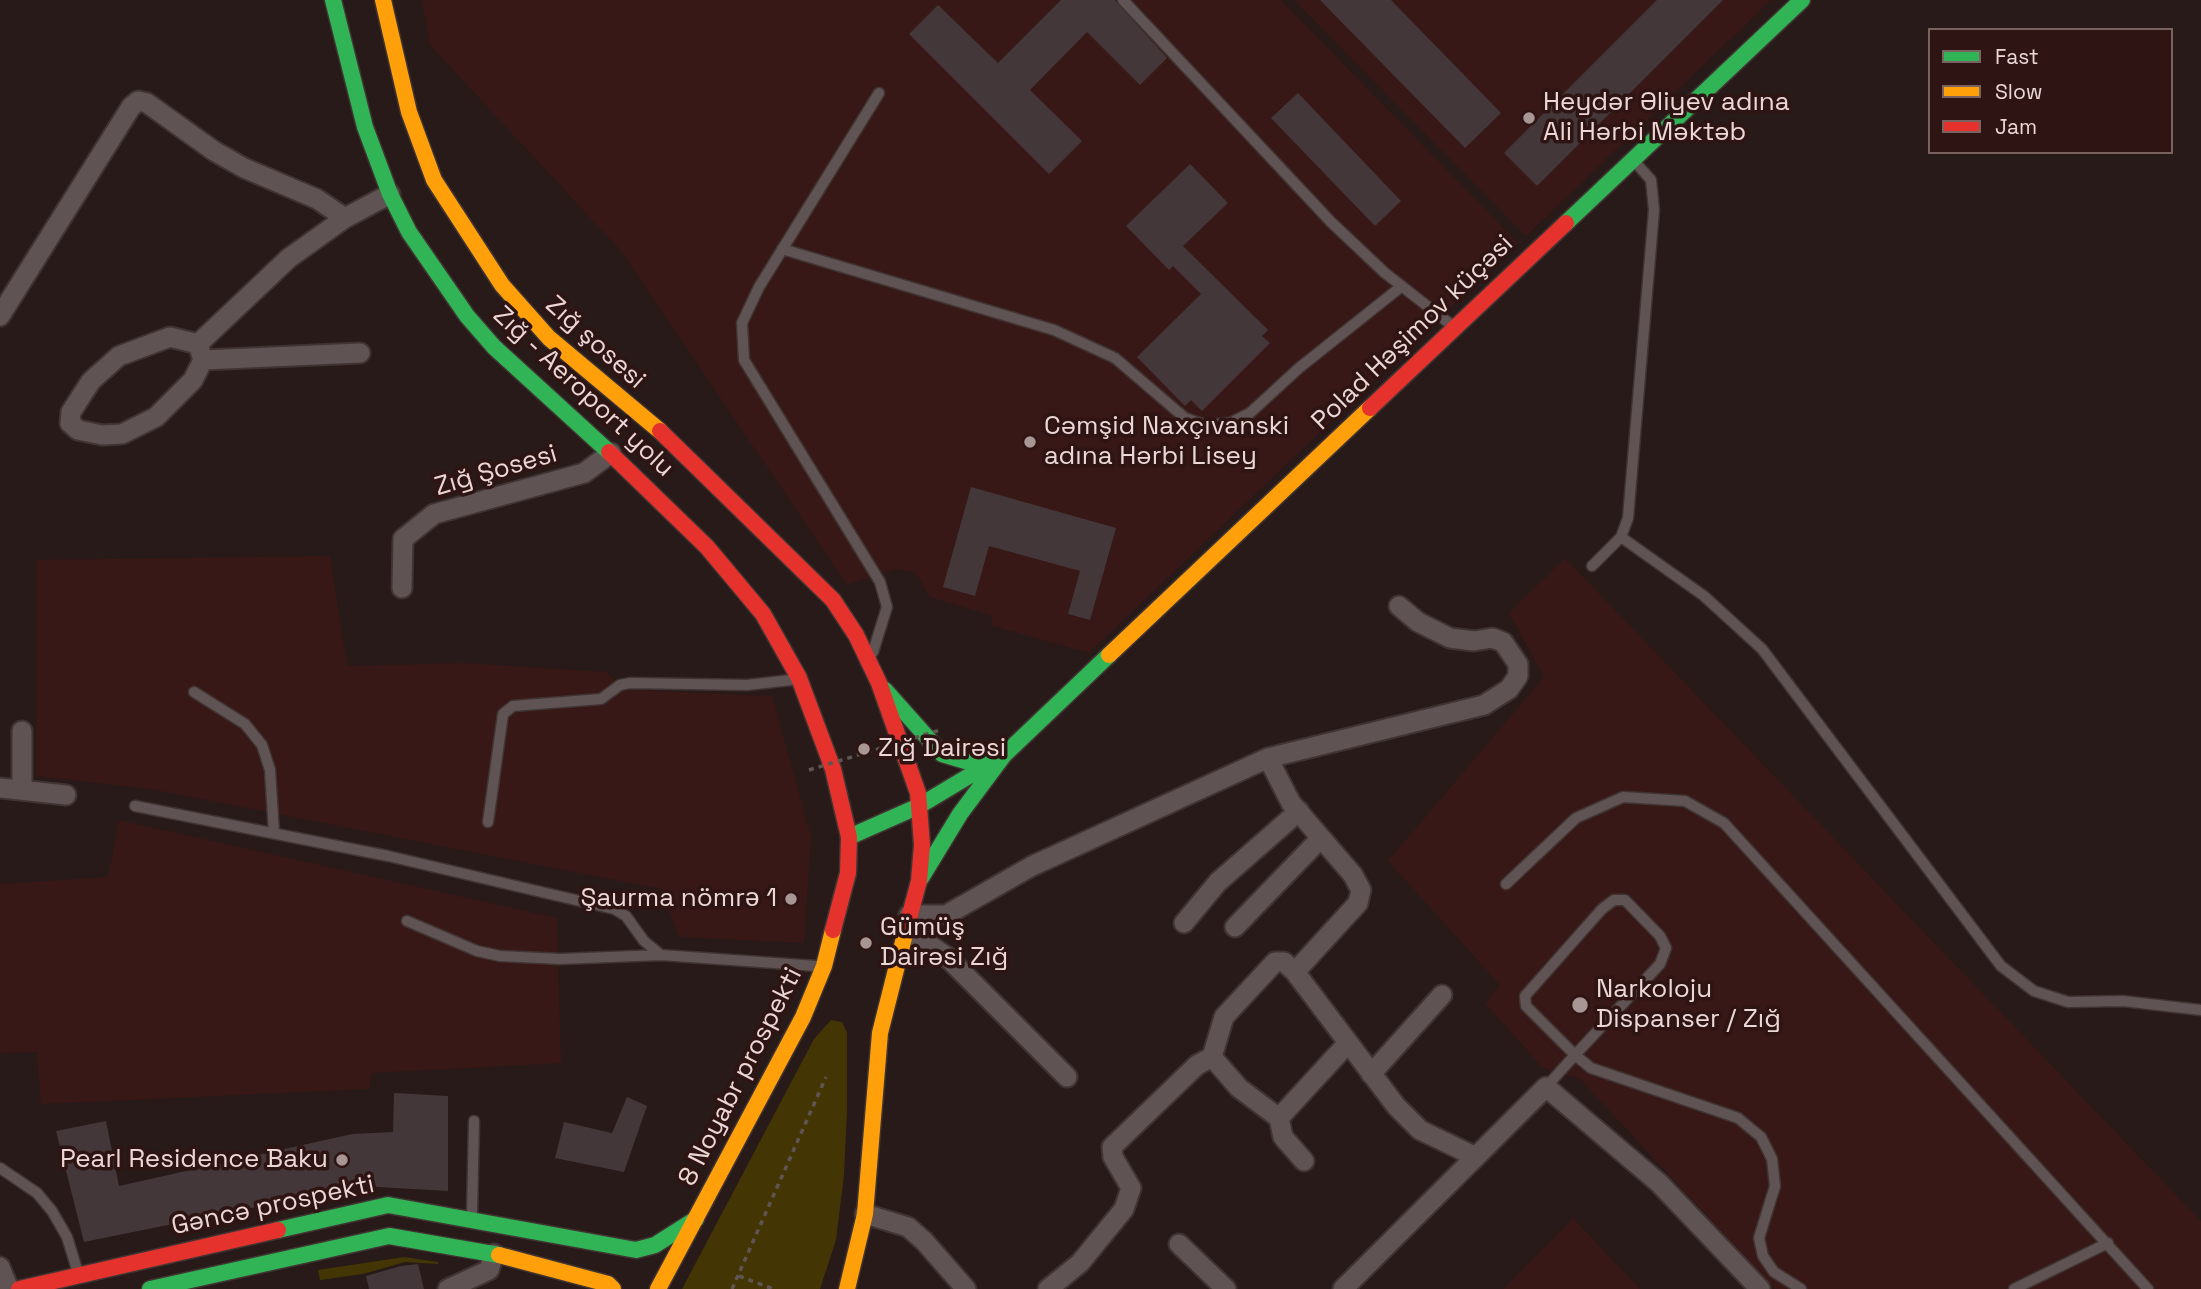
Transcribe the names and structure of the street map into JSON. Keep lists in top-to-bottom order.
{
  "streets": {
    "main road": [
      "Polad Həşimov küçəsi",
      "Zığ şosesi",
      "Zığ - Aeroport yolu",
      "8 Noyabr prospekti",
      "Gəncə prospekti"
    ],
    "street": ["Zığ Şosesi"]
  },
  "crossings": [
    ["Polad Həşimov küçəsi", "8 Noyabr prospekti"],
    ["Zığ - Aeroport yolu", "Zığ Şosesi"],
    ["Zığ - Aeroport yolu", "8 Noyabr prospekti"],
    ["8 Noyabr prospekti", "Gəncə prospekti"]
  ],
  "places": [
    "Heydər Əliyev adına Ali Hərbi Məktəb",
    "Cəmşid Naxçıvanski adına Hərbi Lisey",
    "Zığ Dairəsi",
    "Şaurma nömrә 1",
    "Gümüş Dairəsi Zığ",
    "Narkoloju Dispanser / Zığ",
    "Pearl Residence Baku"
  ],
  "legend": ["Fast", "Slow", "Jam"]
}
